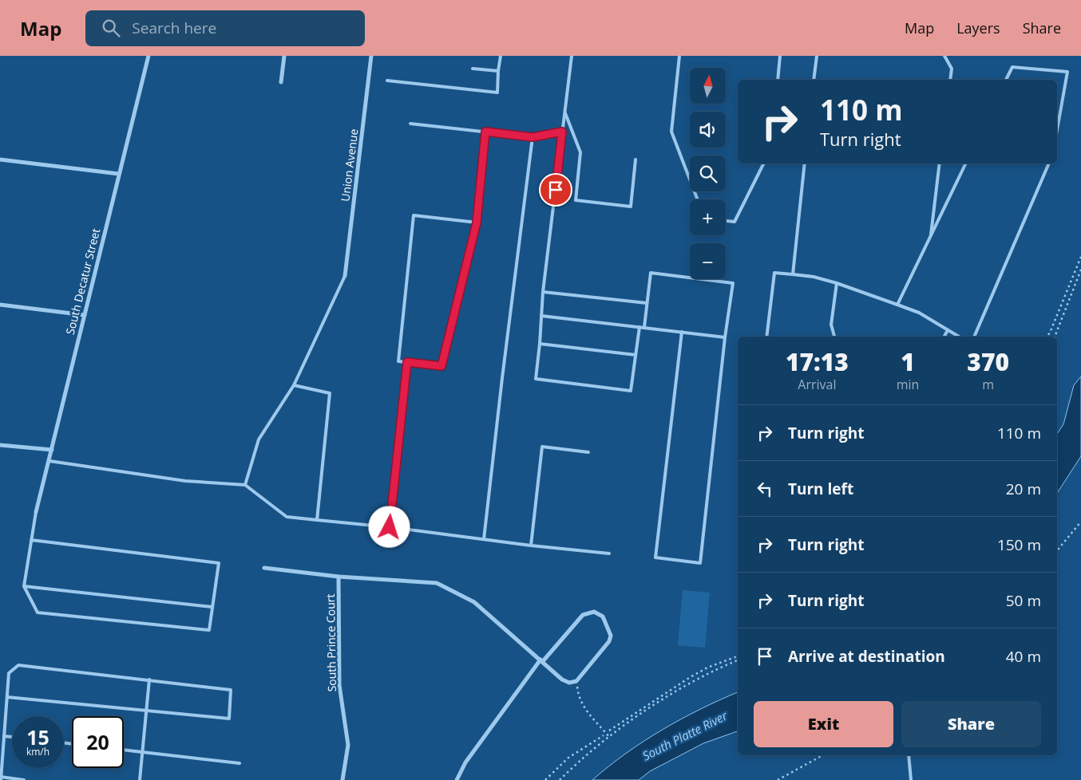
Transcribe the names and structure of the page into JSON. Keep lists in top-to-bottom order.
{
  "streets": {
    "street": ["Union Avenue", "South Decatur Street", "South Prince Court"]
  },
  "water": ["South Platte River"],
  "north": "top",
  "page": {
    "header": "Map",
    "search": "Search here",
    "nav": ["Map", "Layers", "Share"],
    "map_buttons": ["+", "−"],
    "turn": ["110 m", "Turn right"],
    "eta": [
      "17:13",
      "Arrival",
      "1",
      "min",
      "370",
      "m"
    ],
    "list": [
      {
        "name": "Turn right",
        "value": "110 m"
      },
      {
        "name": "Turn left",
        "value": "20 m"
      },
      {
        "name": "Turn right",
        "value": "150 m"
      },
      {
        "name": "Turn right",
        "value": "50 m"
      },
      {
        "name": "Arrive at destination",
        "value": "40 m"
      }
    ],
    "buttons": ["Exit", "Share"],
    "speed": "15 km/h",
    "limit": "20"
  }
}
